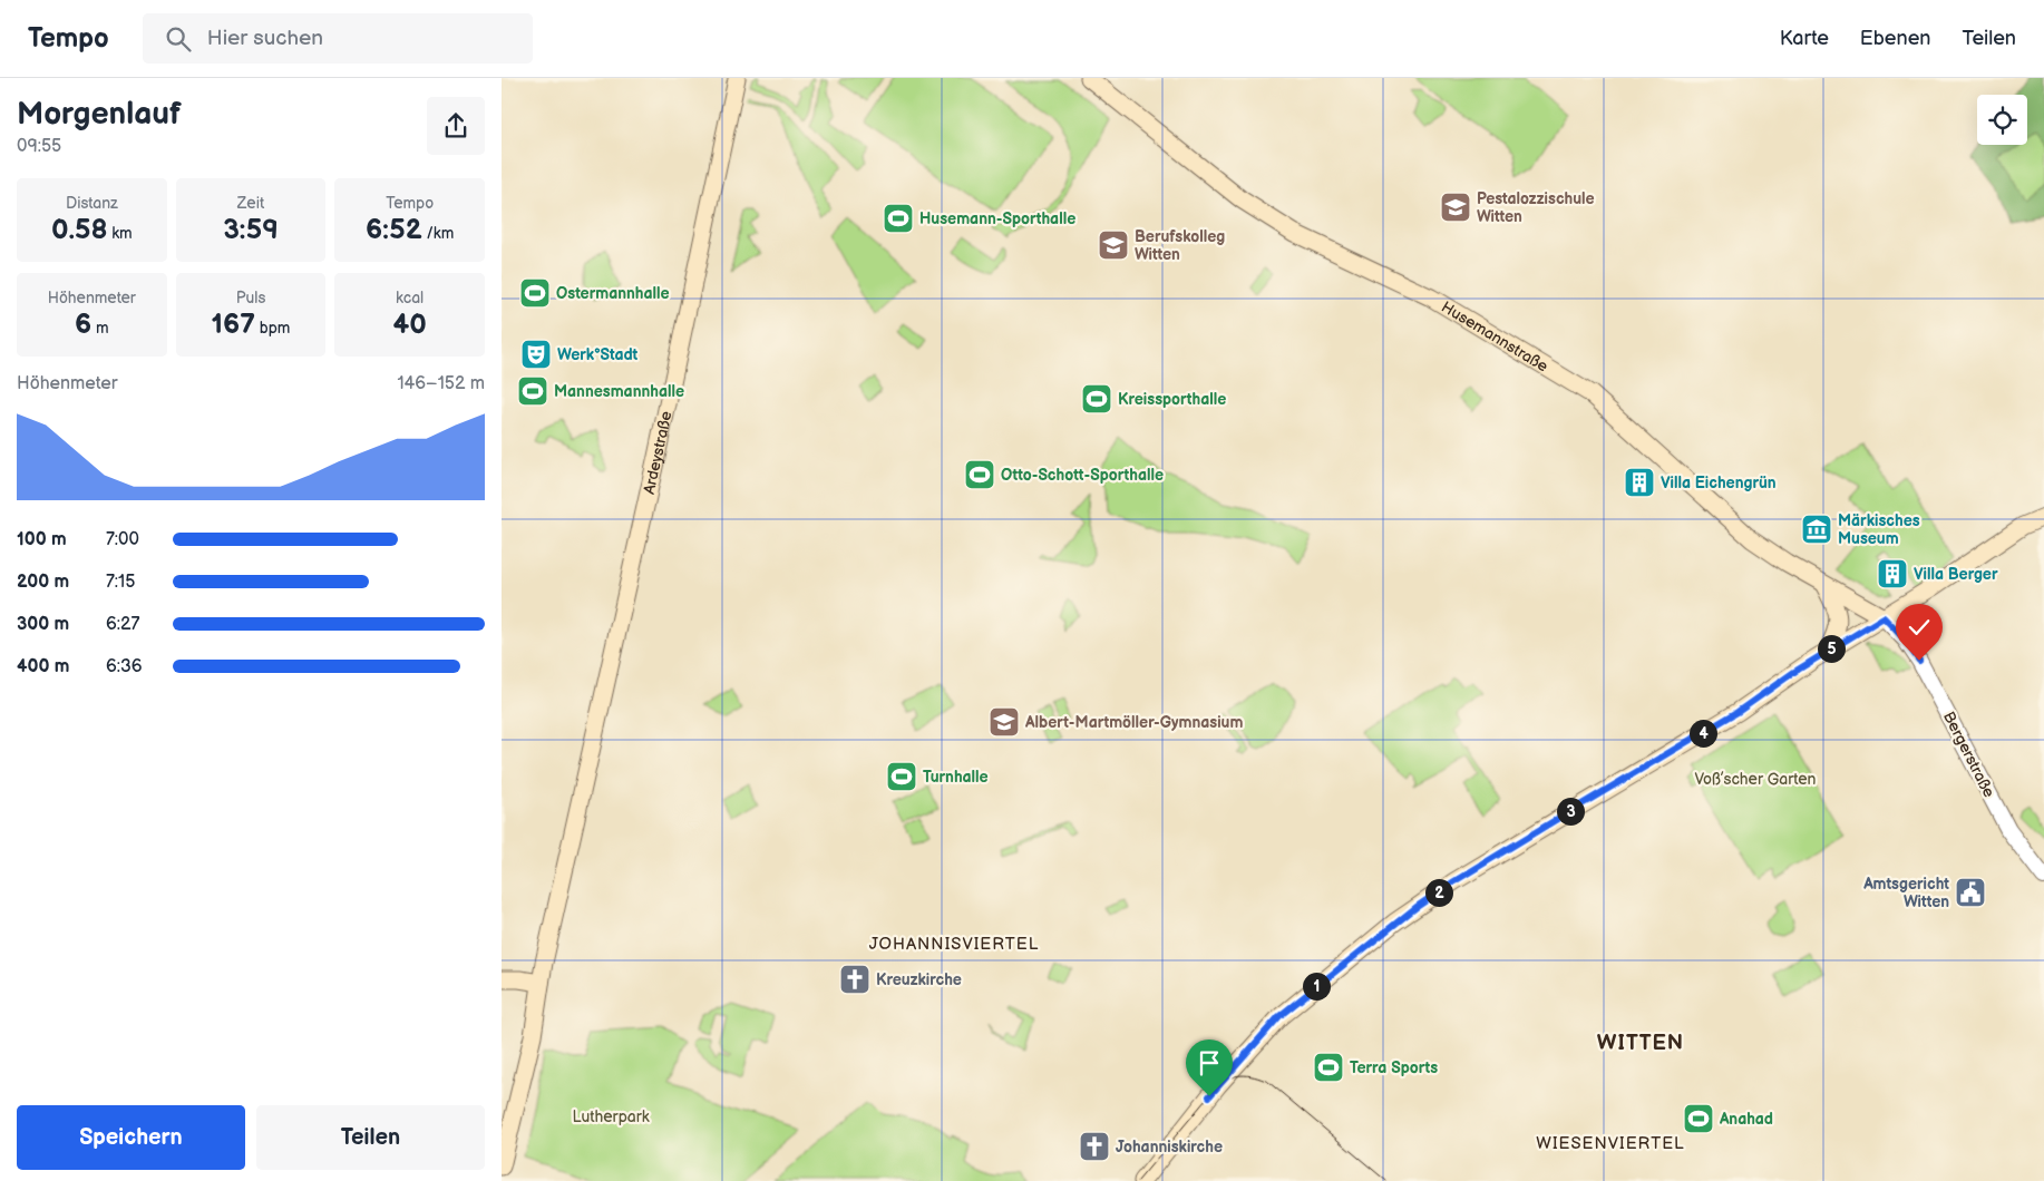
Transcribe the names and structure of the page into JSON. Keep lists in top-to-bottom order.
{
  "streets": {
    "main road": ["Husemannstraße", "Ardeystraße"],
    "street": ["Bergerstraße"]
  },
  "crossings": [
    ["Husemannstraße", "Bergerstraße"]
  ],
  "districts": ["JOHANNISVIERTEL", "WITTEN", "WIESENVIERTEL"],
  "parks": ["Voß’scher Garten", "Lutherpark"],
  "places": {
    "school or university": ["Pestalozzischule Witten", "Berufskolleg Witten", "Albert-Martmöller-Gymnasium"],
    "sports": [
      "Husemann-Sporthalle",
      "Ostermannhalle",
      "Mannesmannhalle",
      "Kreissporthalle",
      "Otto-Schott-Sporthalle",
      "Turnhalle",
      "Terra Sports",
      "Anahad"
    ],
    "theatre": ["Werk°Stadt"],
    "building": ["Villa Eichengrün", "Villa Berger"],
    "museum": ["Märkisches Museum"],
    "public building": ["Amtsgericht Witten"],
    "church": ["Kreuzkirche", "Johanniskirche"]
  },
  "page": {
    "header": "Tempo",
    "search": "Hier suchen",
    "nav": ["Karte", "Ebenen", "Teilen"],
    "heading": ["Morgenlauf", "09:55"],
    "stats": [
      ["Distanz", "0.58 km"],
      ["Zeit", "3:59"],
      ["Tempo", "6:52 /km"],
      ["Höhenmeter", "6 m"],
      ["Puls", "167 bpm"],
      ["kcal", "40"]
    ],
    "chart": ["Höhenmeter", "146–152 m"],
    "list": [
      {
        "name": "100 m",
        "note": "7:00"
      },
      {
        "name": "200 m",
        "note": "7:15"
      },
      {
        "name": "300 m",
        "note": "6:27"
      },
      {
        "name": "400 m",
        "note": "6:36"
      }
    ],
    "pins": [
      "5",
      "4",
      "3",
      "2",
      "1"
    ],
    "buttons": ["Speichern", "Teilen"]
  }
}
